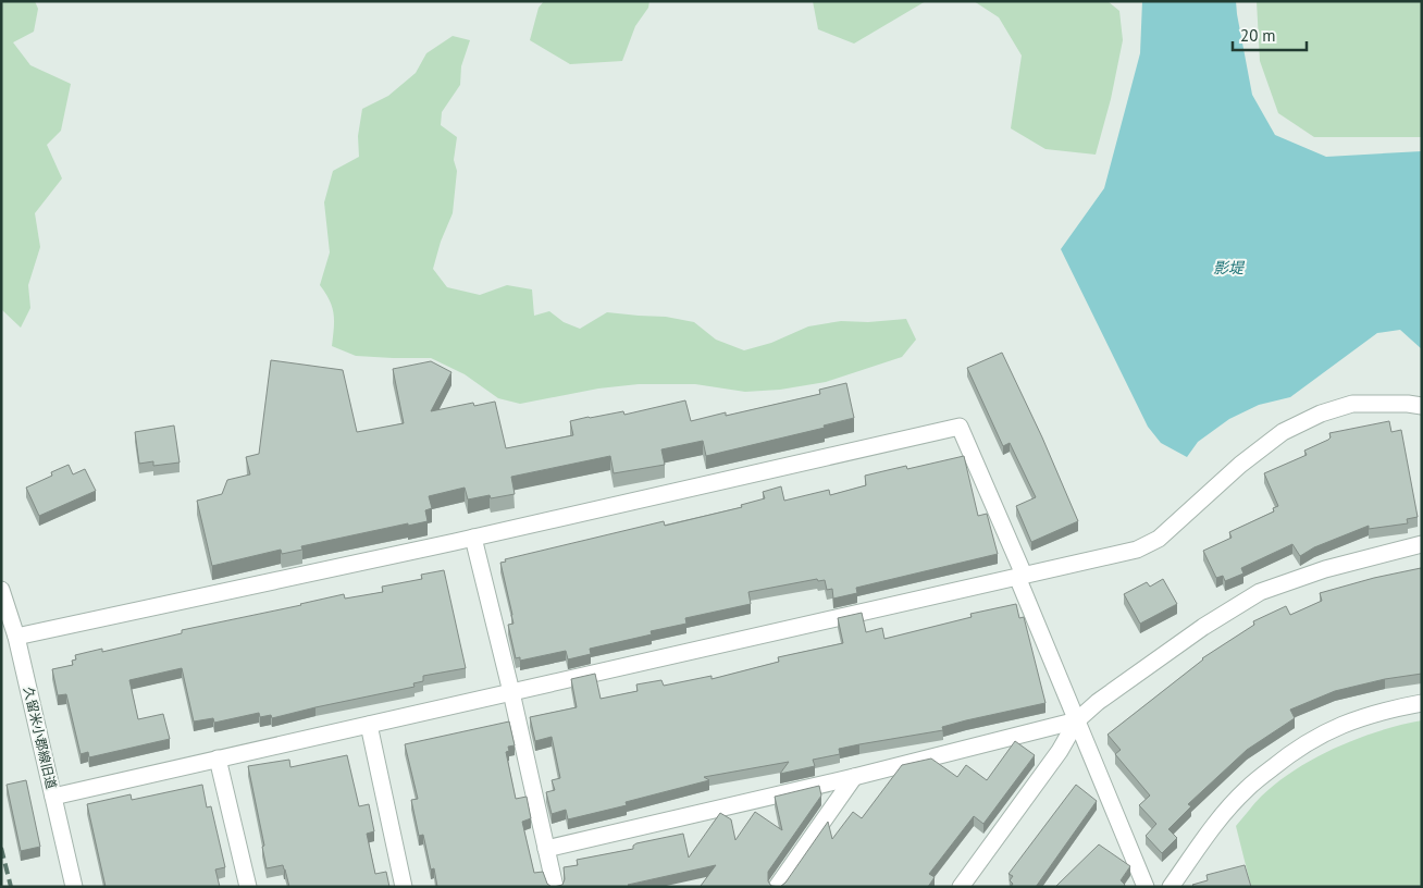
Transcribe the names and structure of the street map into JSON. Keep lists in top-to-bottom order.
{
  "streets": {
    "street": ["久留米小郡線旧道"]
  },
  "water": ["影堤"],
  "scale_bar": "20 m"
}
